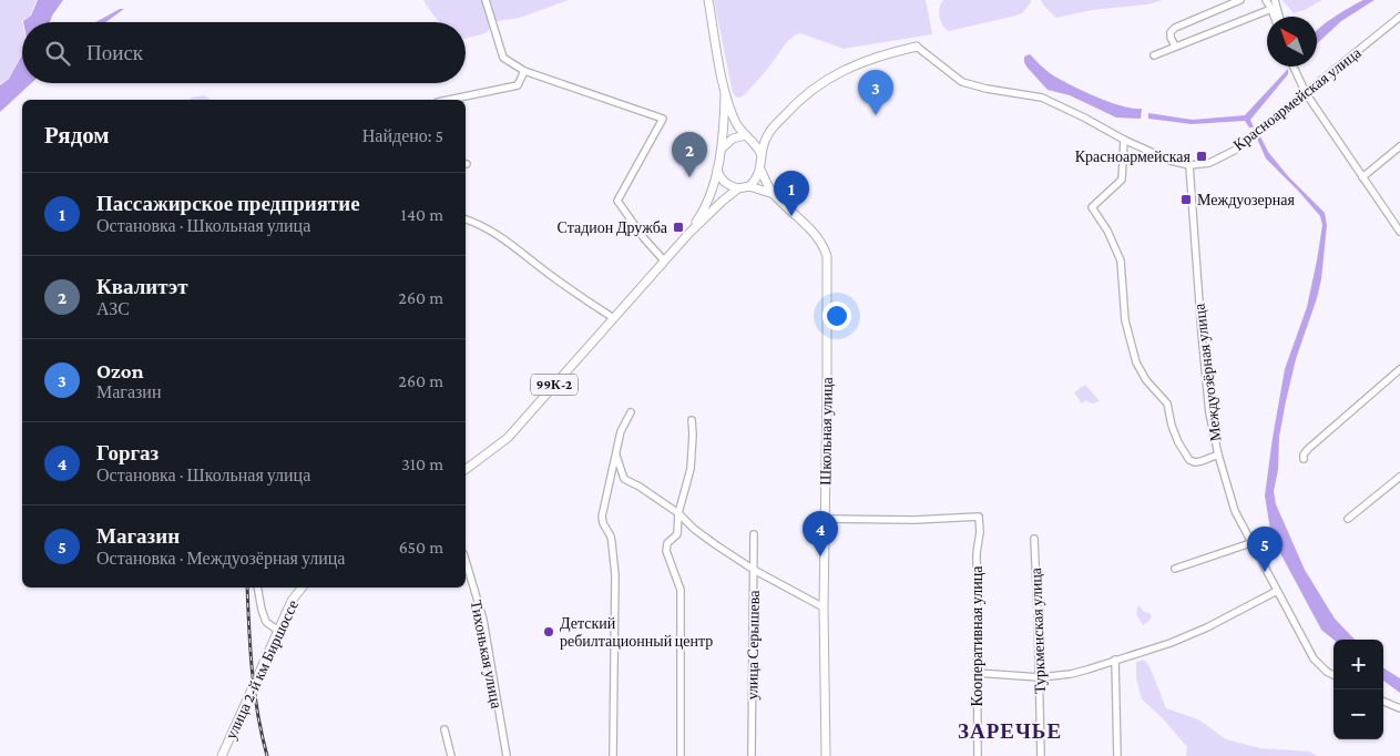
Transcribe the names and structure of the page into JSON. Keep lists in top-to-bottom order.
{
  "streets": {
    "main road": ["99К-2", "Школьная улица", "улица 2-й км Биршоссе"],
    "street": [
      "Красноармейская улица",
      "Междуозёрная улица",
      "Туркменская улица",
      "Кооперативная улица",
      "улица Серышева",
      "Тихонькая улица"
    ]
  },
  "crossings": [
    ["Красноармейская улица", "Междуозёрная улица"],
    ["Школьная улица", "Кооперативная улица"]
  ],
  "districts": ["ЗАРЕЧЬЕ"],
  "places": {
    "transit": ["Красноармейская", "Междуозерная", "Стадион Дружба"],
    "other": ["Детский ребилтационный центр"]
  },
  "north": "top left",
  "page": {
    "search": "Поиск",
    "pins": [
      "3",
      "2",
      "1",
      "4",
      "5"
    ],
    "heading": ["Рядом", "Найдено: 5"],
    "list": [
      {
        "mark": "1",
        "name": "Пассажирское предприятие",
        "note": "Остановка · Школьная улица",
        "value": "140 m"
      },
      {
        "mark": "2",
        "name": "Квалитэт",
        "note": "АЗС",
        "value": "260 m"
      },
      {
        "mark": "3",
        "name": "Ozon",
        "note": "Магазин",
        "value": "260 m"
      },
      {
        "mark": "4",
        "name": "Горгаз",
        "note": "Остановка · Школьная улица",
        "value": "310 m"
      },
      {
        "mark": "5",
        "name": "Магазин",
        "note": "Остановка · Междуозёрная улица",
        "value": "650 m"
      }
    ],
    "map_buttons": ["+", "−"]
  }
}
